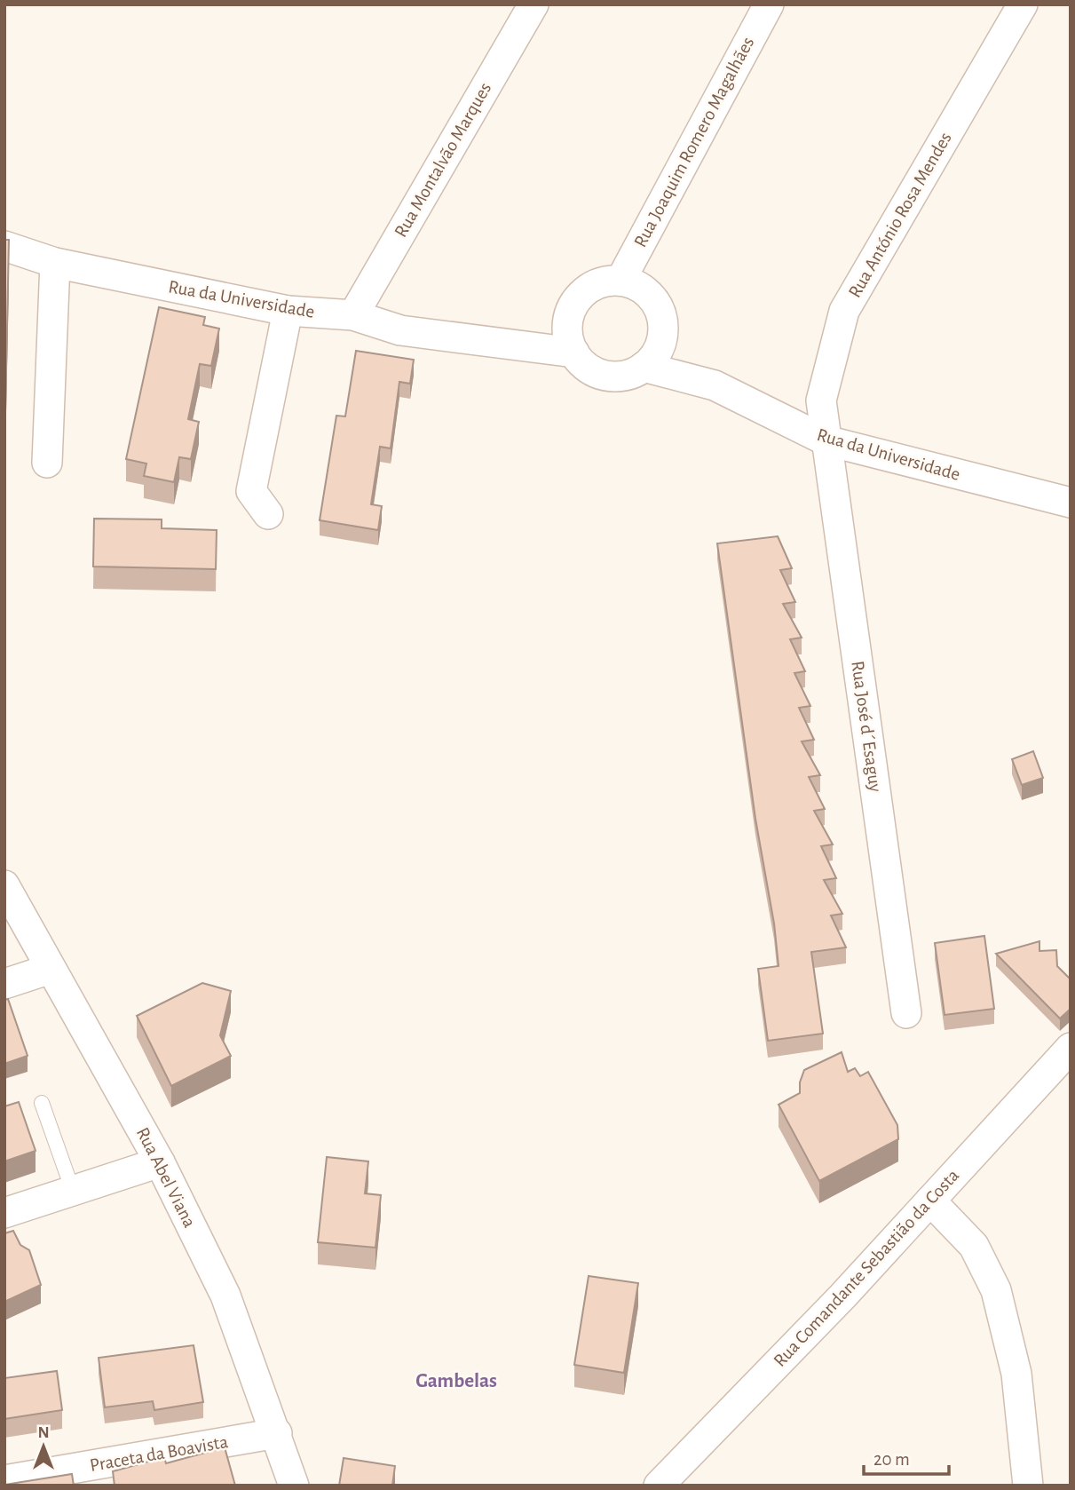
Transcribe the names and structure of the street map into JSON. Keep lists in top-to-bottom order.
{
  "streets": {
    "street": [
      "Rua Joaquim Romero Magalhães",
      "Rua Montalvão Marques",
      "Rua António Rosa Mendes",
      "Rua da Universidade",
      "Rua José d´Esaguy",
      "Rua Abel Viana",
      "Rua Comandante Sebastião da Costa",
      "Praceta da Boavista"
    ]
  },
  "crossings": [
    ["Rua Joaquim Romero Magalhães", "Rua da Universidade"],
    ["Rua Montalvão Marques", "Rua da Universidade"],
    ["Rua António Rosa Mendes", "Rua da Universidade"],
    ["Rua António Rosa Mendes", "Rua José d´Esaguy"],
    ["Rua da Universidade", "Rua José d´Esaguy"],
    ["Rua Abel Viana", "Praceta da Boavista"]
  ],
  "districts": ["Gambelas"],
  "scale_bar": "20 m",
  "north": "top"
}
